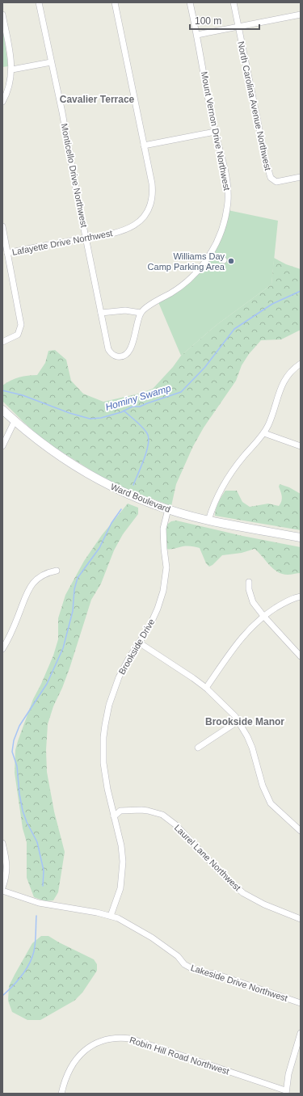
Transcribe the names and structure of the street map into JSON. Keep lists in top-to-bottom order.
{
  "streets": {
    "main road": ["Ward Boulevard"],
    "street": [
      "North Carolina Avenue Northwest",
      "Mount Vernon Drive Northwest",
      "Monticello Drive Northwest",
      "Lafayette Drive Northwest",
      "Brookside Drive",
      "Laurel Lane Northwest",
      "Lakeside Drive Northwest",
      "Robin Hill Road Northwest"
    ]
  },
  "crossings": [
    ["Mount Vernon Drive Northwest", "Monticello Drive Northwest"],
    ["Monticello Drive Northwest", "Lafayette Drive Northwest"],
    ["Ward Boulevard", "Brookside Drive"],
    ["Brookside Drive", "Laurel Lane Northwest"],
    ["Brookside Drive", "Lakeside Drive Northwest"]
  ],
  "districts": ["Cavalier Terrace", "Brookside Manor"],
  "water": ["Hominy Swamp"],
  "places": ["Williams Day Camp Parking Area"],
  "scale_bar": "100 m"
}
